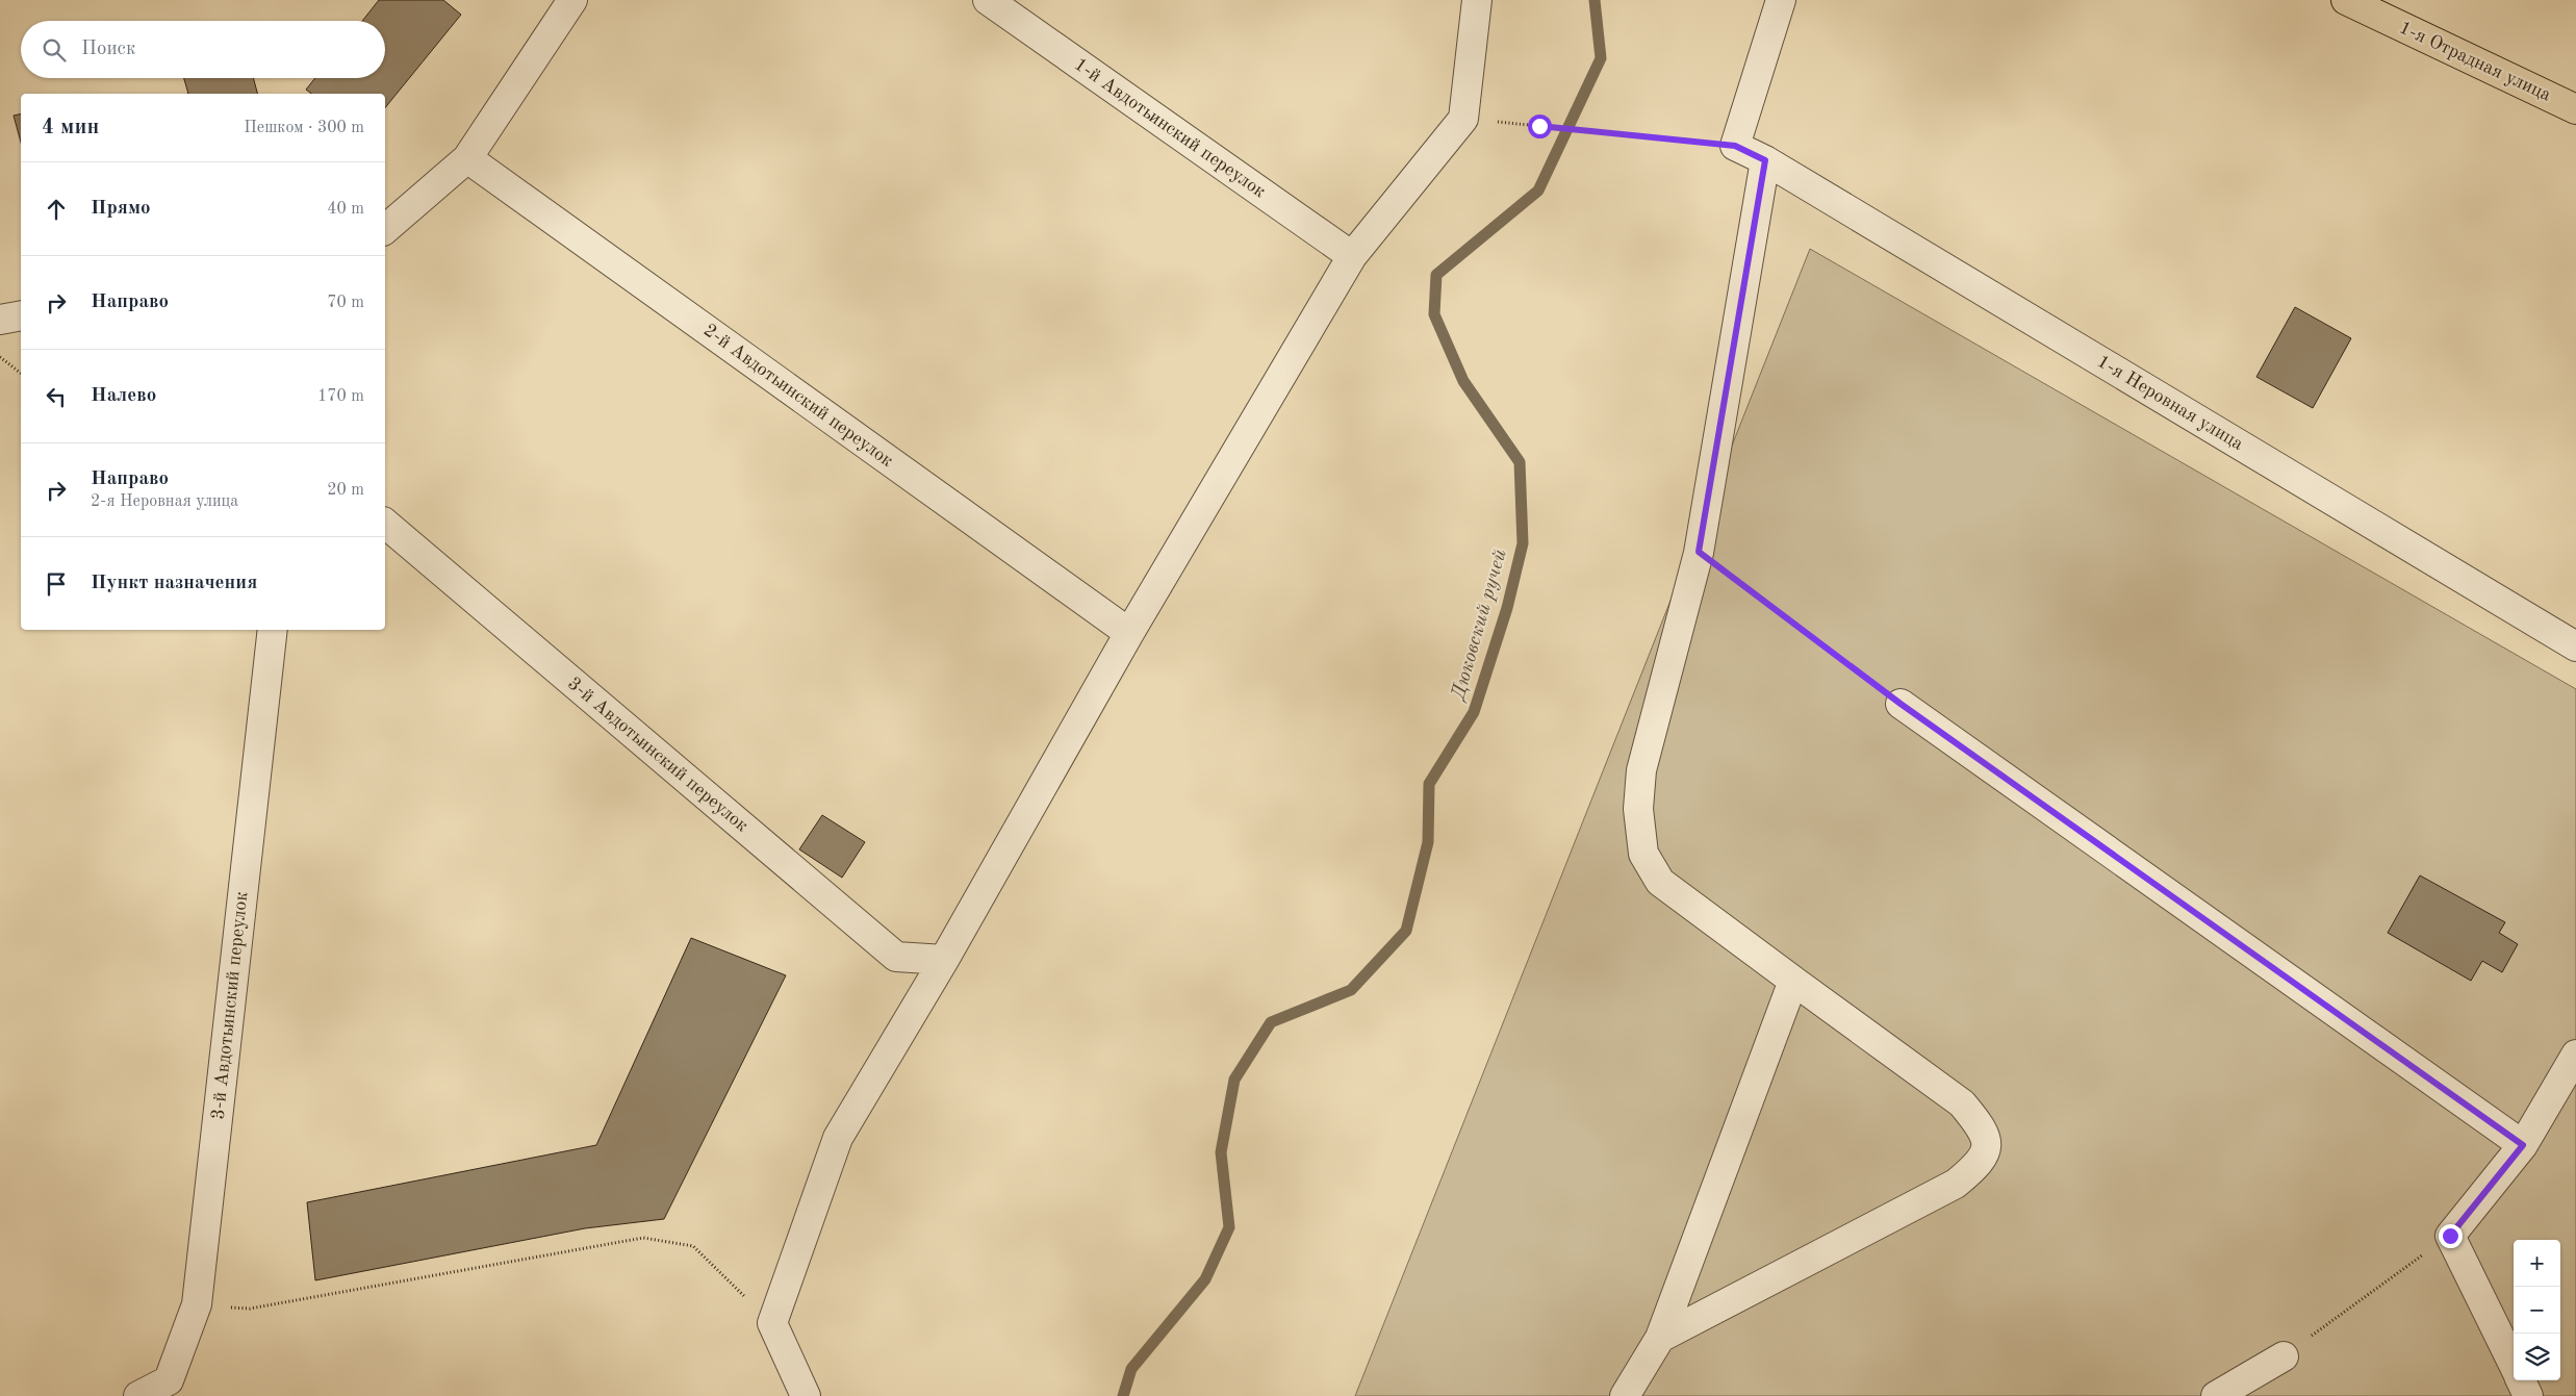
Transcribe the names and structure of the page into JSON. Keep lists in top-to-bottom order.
{
  "streets": {
    "main road": ["1-я Отрадная улица"],
    "street": [
      "1-й Авдотьинский переулок",
      "2-й Авдотьинский переулок",
      "1-я Неровная улица",
      "3-й Авдотьинский переулок"
    ]
  },
  "water": ["Дюковский ручей"],
  "page": {
    "search": "Поиск",
    "heading": ["4 мин", "Пешком · 300 m"],
    "list": [
      ["Прямо", "40 m"],
      ["Направо", "70 m"],
      ["Налево", "170 m"],
      ["Направо", "2-я Неровная улица", "20 m"],
      "Пункт назначения"
    ],
    "map_buttons": ["+", "−"]
  }
}
